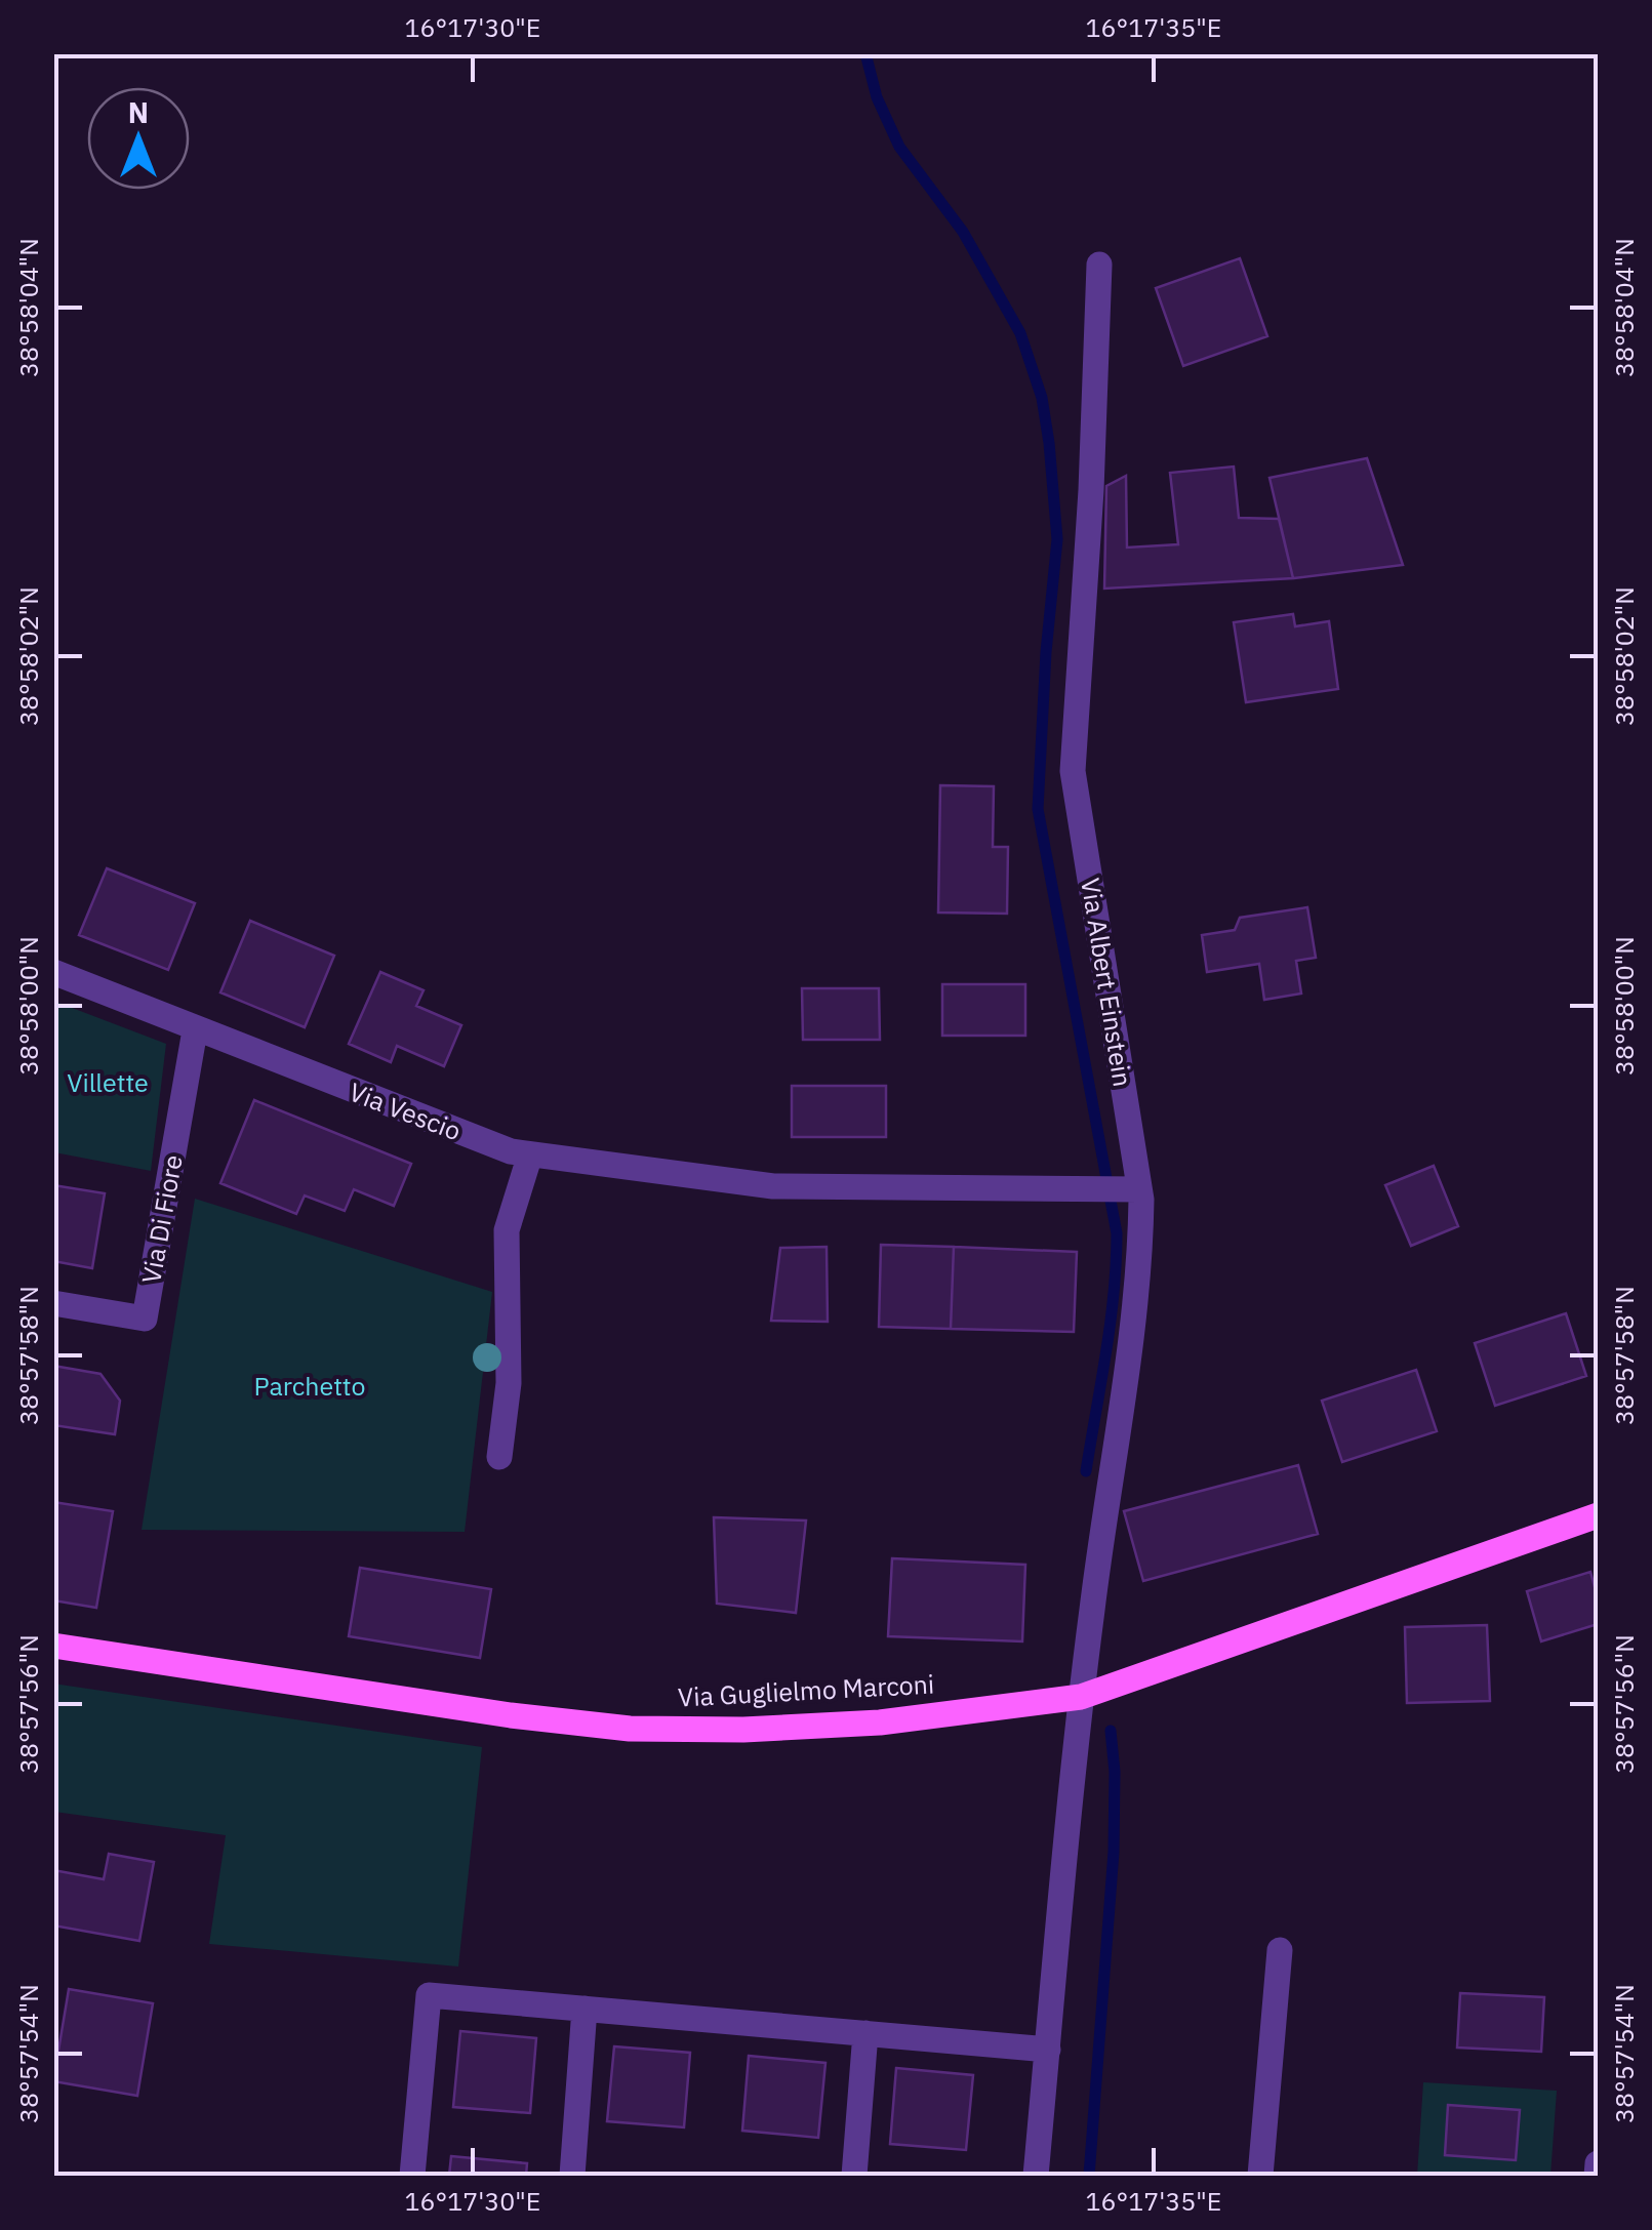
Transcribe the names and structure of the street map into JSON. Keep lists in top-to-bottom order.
{
  "streets": {
    "main road": ["Via Guglielmo Marconi"],
    "street": ["Via Albert Einstein", "Via Vescio", "Via Di Fiore"]
  },
  "crossings": [
    ["Via Albert Einstein", "Via Vescio"],
    ["Via Albert Einstein", "Via Guglielmo Marconi"],
    ["Via Vescio", "Via Di Fiore"]
  ],
  "parks": ["Villette", "Parchetto"],
  "north": "top",
  "coordinates": [
    "16°17'30\"E",
    "16°17'35\"E",
    "38°58'04\"N",
    "38°58'02\"N",
    "38°58'00\"N",
    "38°57'58\"N",
    "38°57'56\"N",
    "38°57'54\"N"
  ]
}
